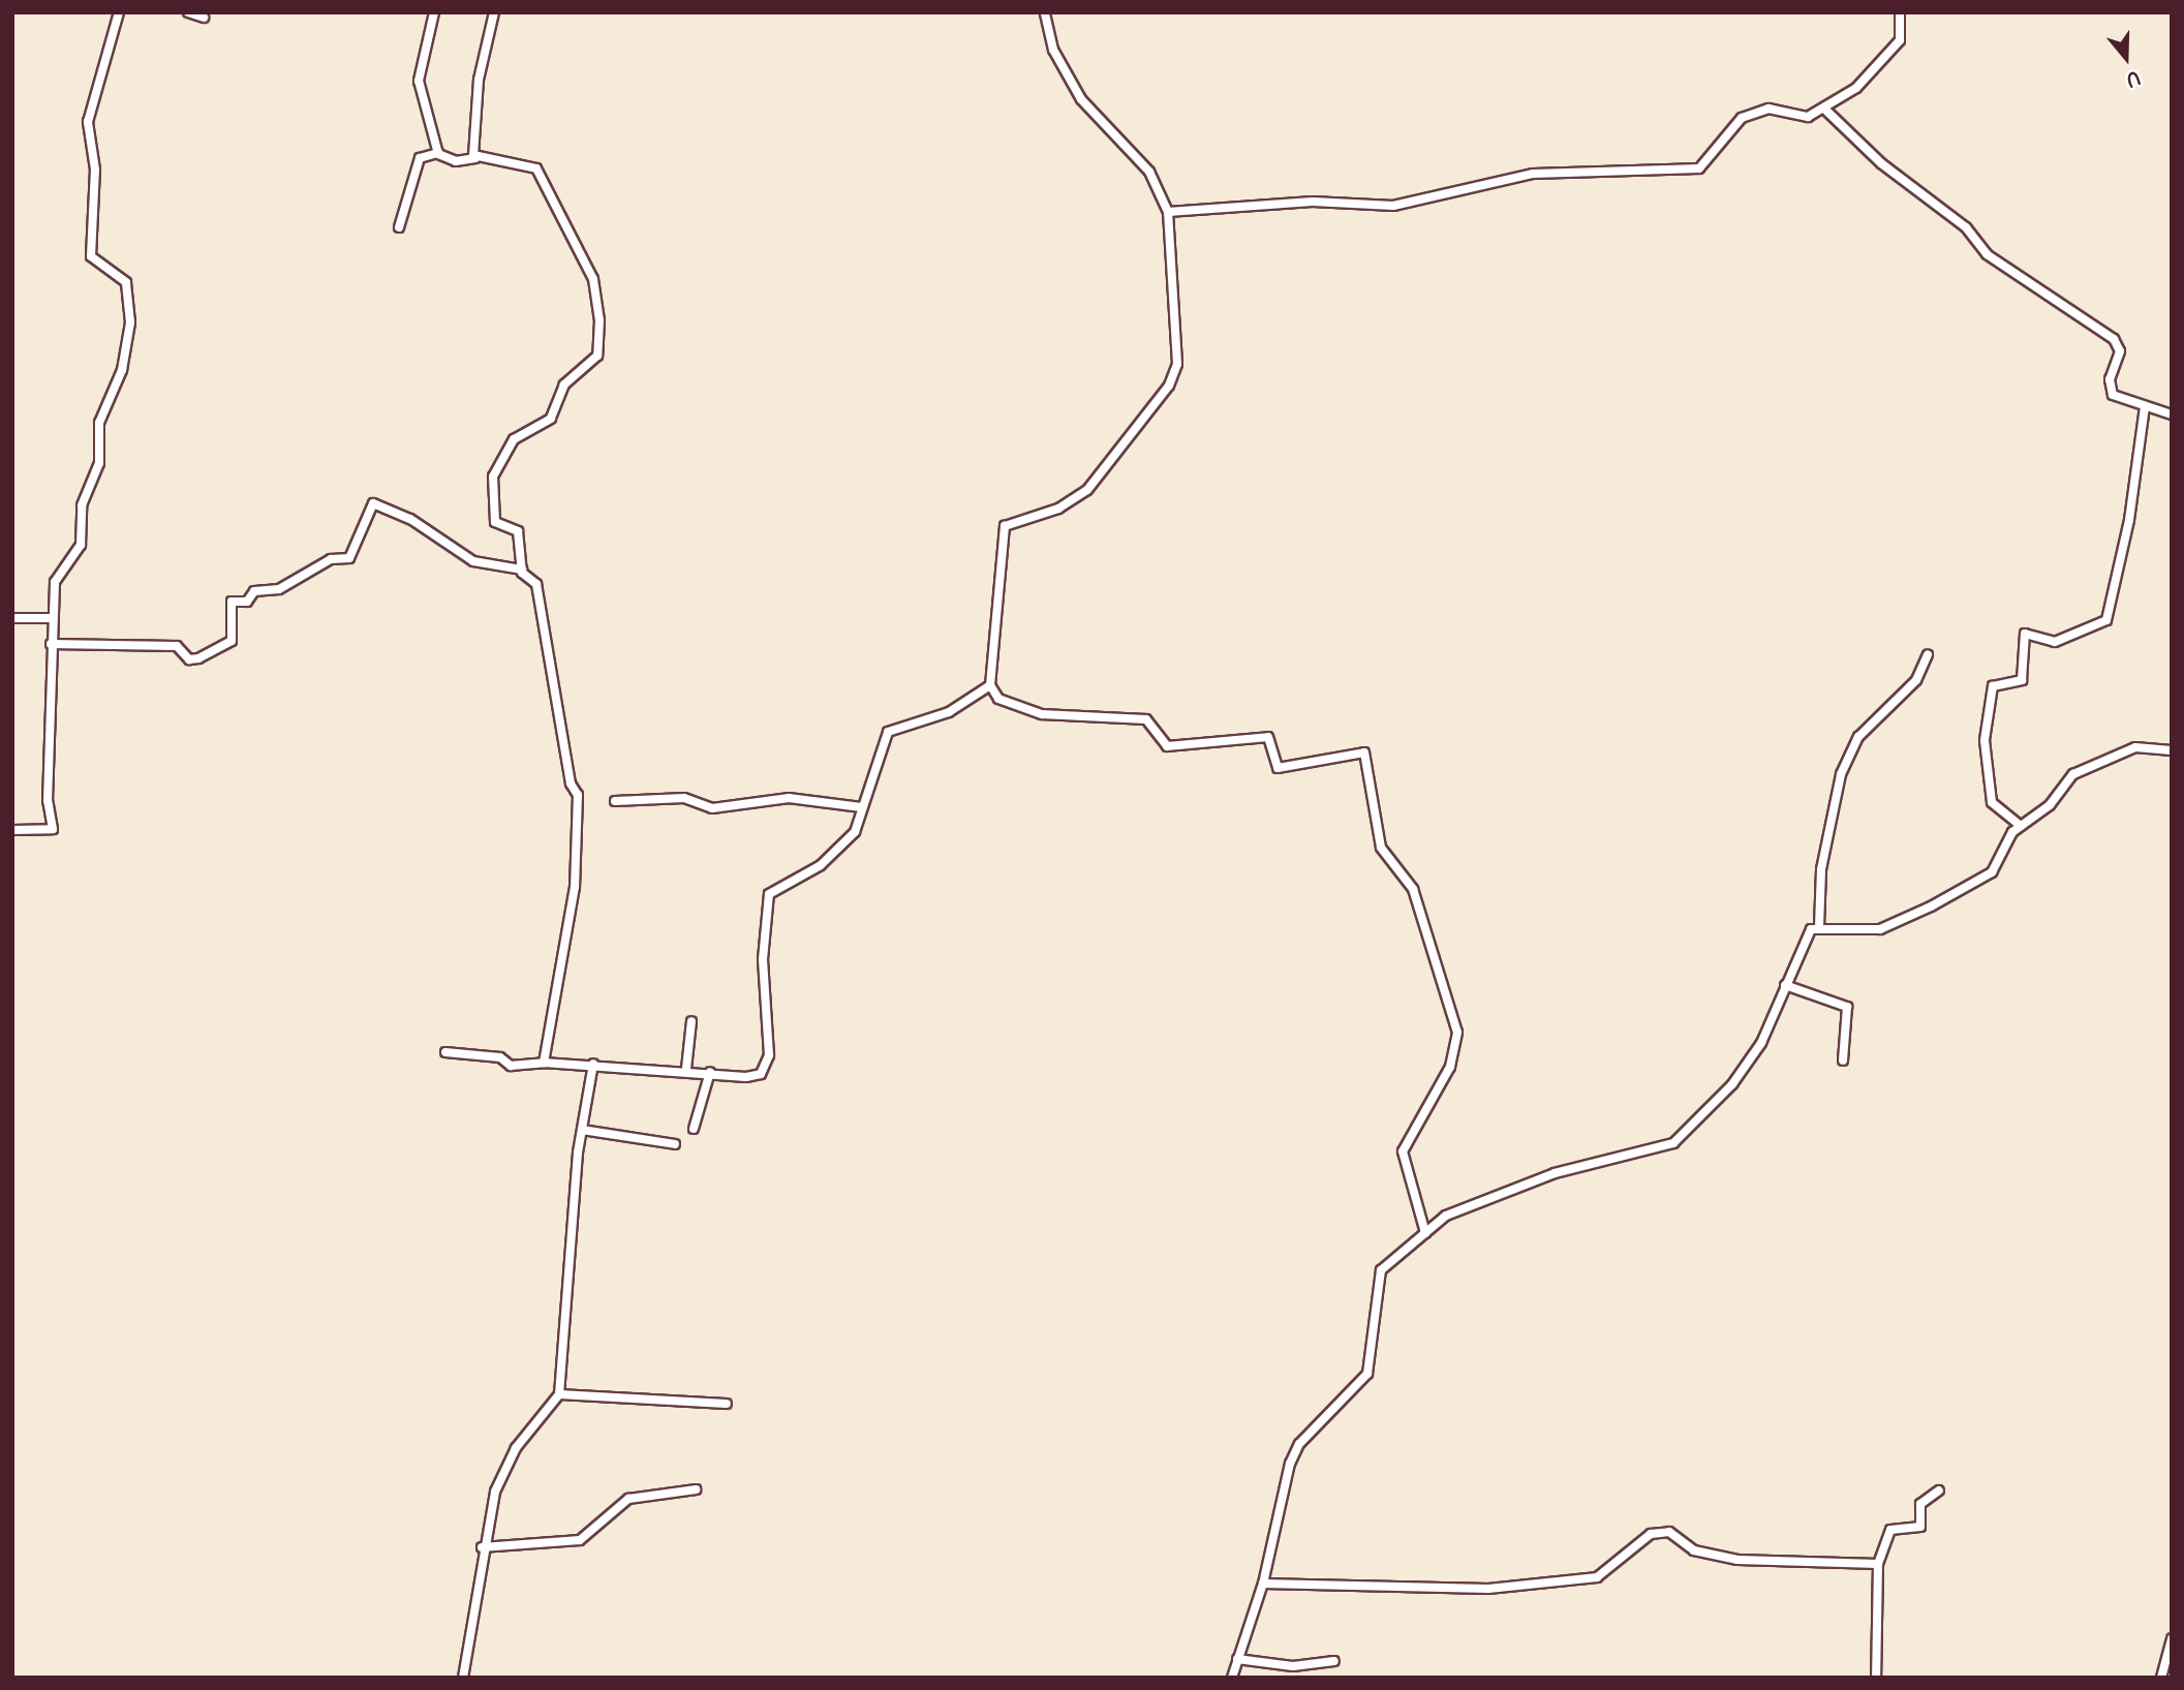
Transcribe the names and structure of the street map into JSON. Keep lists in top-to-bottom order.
{
  "north": "bottom"
}
